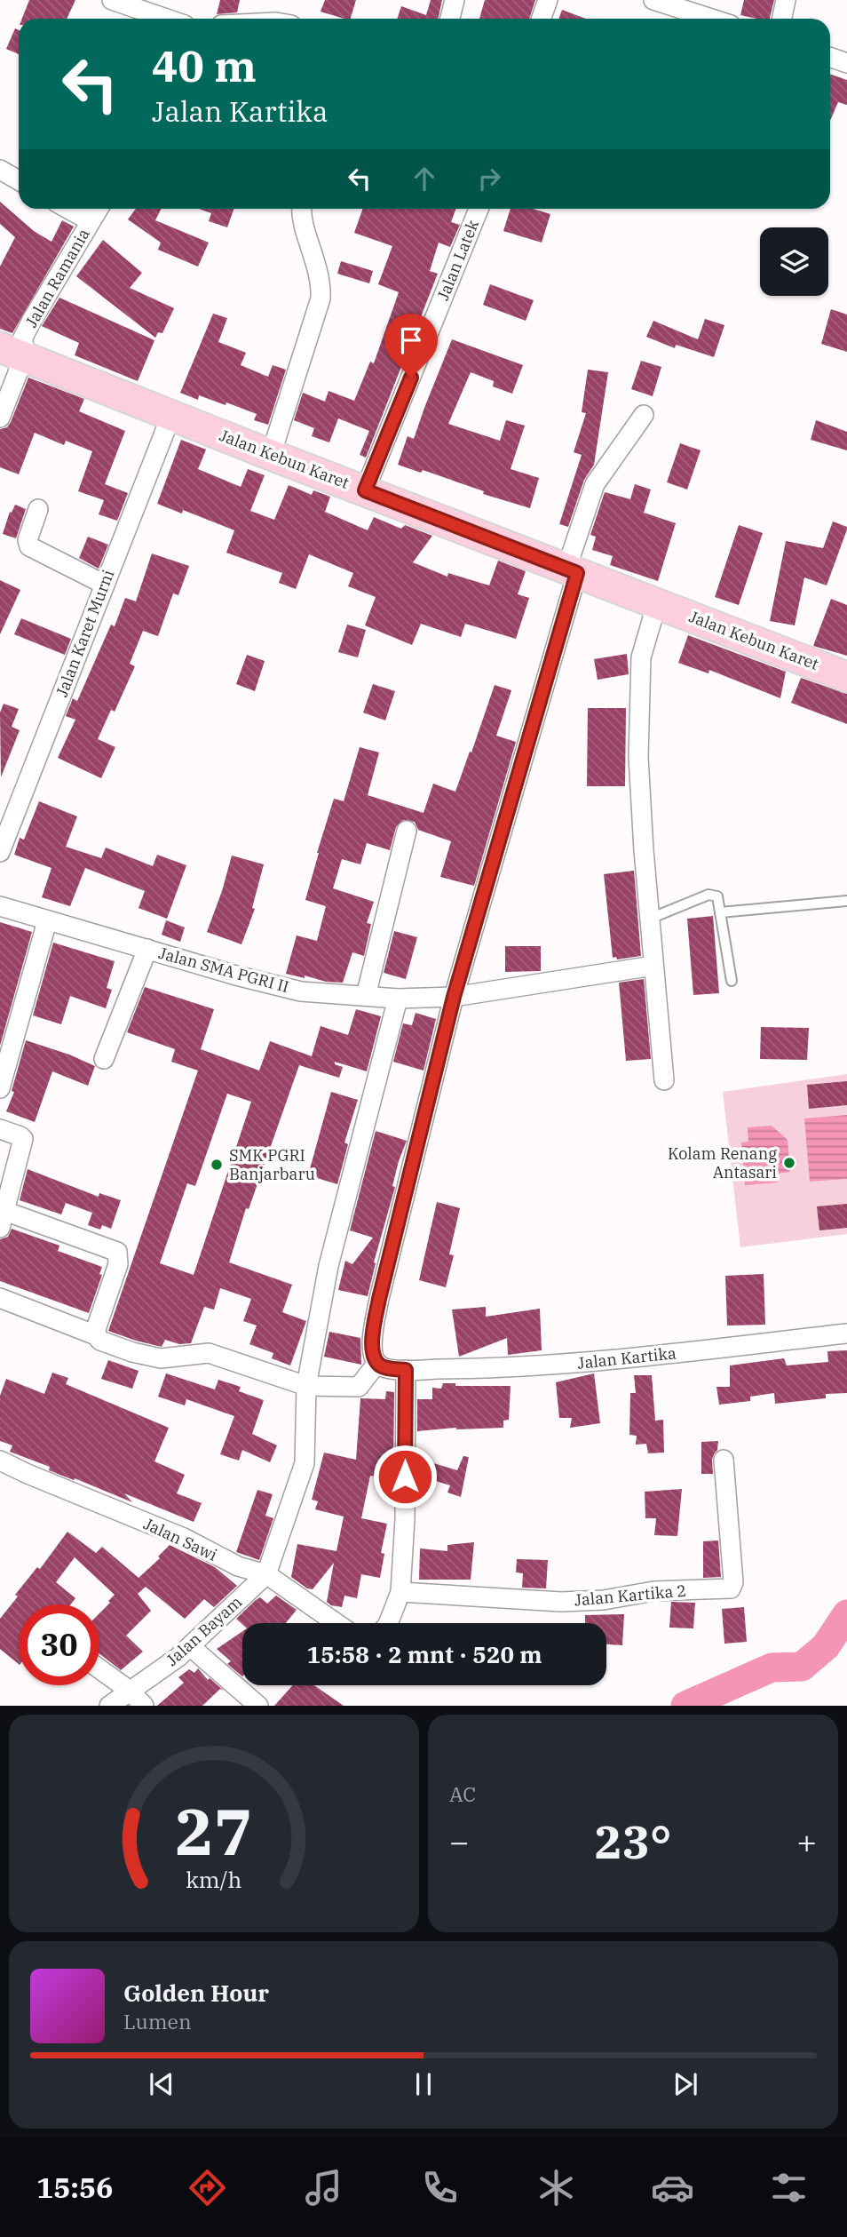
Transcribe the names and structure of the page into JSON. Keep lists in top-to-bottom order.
{
  "streets": {
    "main road": ["Jalan Kebun Karet"],
    "street": [
      "Jalan Latek",
      "Jalan Ramania",
      "Jalan Karet Murni",
      "Jalan SMA PGRI II",
      "Jalan Kartika",
      "Jalan Sawi",
      "Jalan Kartika 2",
      "Jalan Bayam"
    ]
  },
  "crossings": [
    ["Jalan Latek", "Jalan Kebun Karet"],
    ["Jalan Ramania", "Jalan Kebun Karet"],
    ["Jalan Kebun Karet", "Jalan Karet Murni"],
    ["Jalan Sawi", "Jalan Bayam"]
  ],
  "places": ["Kolam Renang Antasari", "SMK PGRI Banjarbaru"],
  "page": {
    "turn": ["40 m", "Jalan Kartika"],
    "limit": "30",
    "trip": "15:58 · 2 mnt · 520 m",
    "tile": "AC",
    "heat": ["−", "23°", "+"],
    "song": ["Golden Hour", "Lumen"],
    "tabs": "15:56",
    "gauge": ["27", "km/h"]
  }
}
